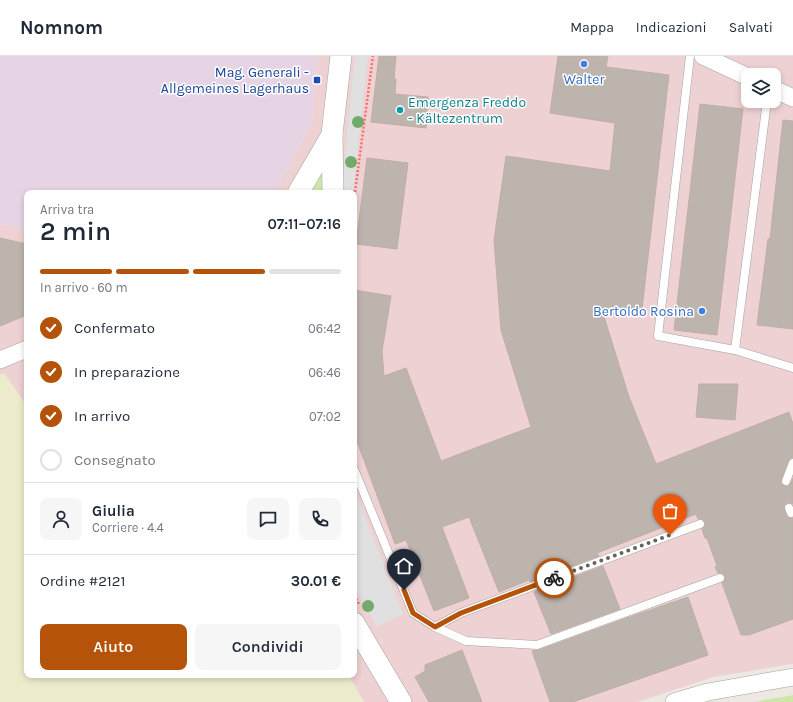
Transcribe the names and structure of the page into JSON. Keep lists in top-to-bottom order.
{
  "places": {
    "other": ["Walter", "Emergenza Freddo - Kältezentrum", "Bertoldo Rosina"],
    "transit": ["Mag. Generali - Allgemeines Lagerhaus"]
  },
  "page": {
    "header": "Nomnom",
    "nav": ["Mappa", "Indicazioni", "Salvati"],
    "heading": ["2 min", "Arriva tra", "07:11–07:16"],
    "panel": [
      "Giulia",
      "Corriere · 4.4",
      "Ordine #2121",
      "30.01 €"
    ],
    "bar": "In arrivo · 60 m",
    "list": [
      ["Confermato", "06:42"],
      ["In preparazione", "06:46"],
      ["In arrivo", "07:02"],
      "Consegnato"
    ],
    "buttons": ["Aiuto", "Condividi"]
  }
}
